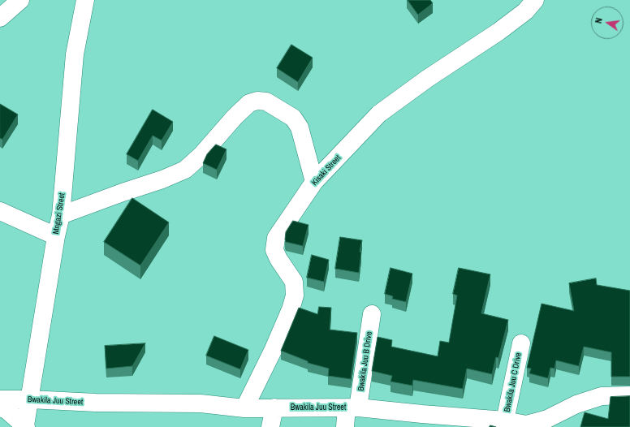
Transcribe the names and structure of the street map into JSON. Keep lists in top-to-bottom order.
{
  "streets": {
    "street": [
      "Kisaki Street",
      "Mngazi Street",
      "Bwakila Juu B Drive",
      "Bwakila Juu C Drive",
      "Bwakila Juu Street"
    ]
  },
  "crossings": [
    ["Kisaki Street", "Bwakila Juu Street"],
    ["Mngazi Street", "Bwakila Juu Street"],
    ["Bwakila Juu B Drive", "Bwakila Juu Street"],
    ["Bwakila Juu C Drive", "Bwakila Juu Street"]
  ],
  "north": "left"
}
